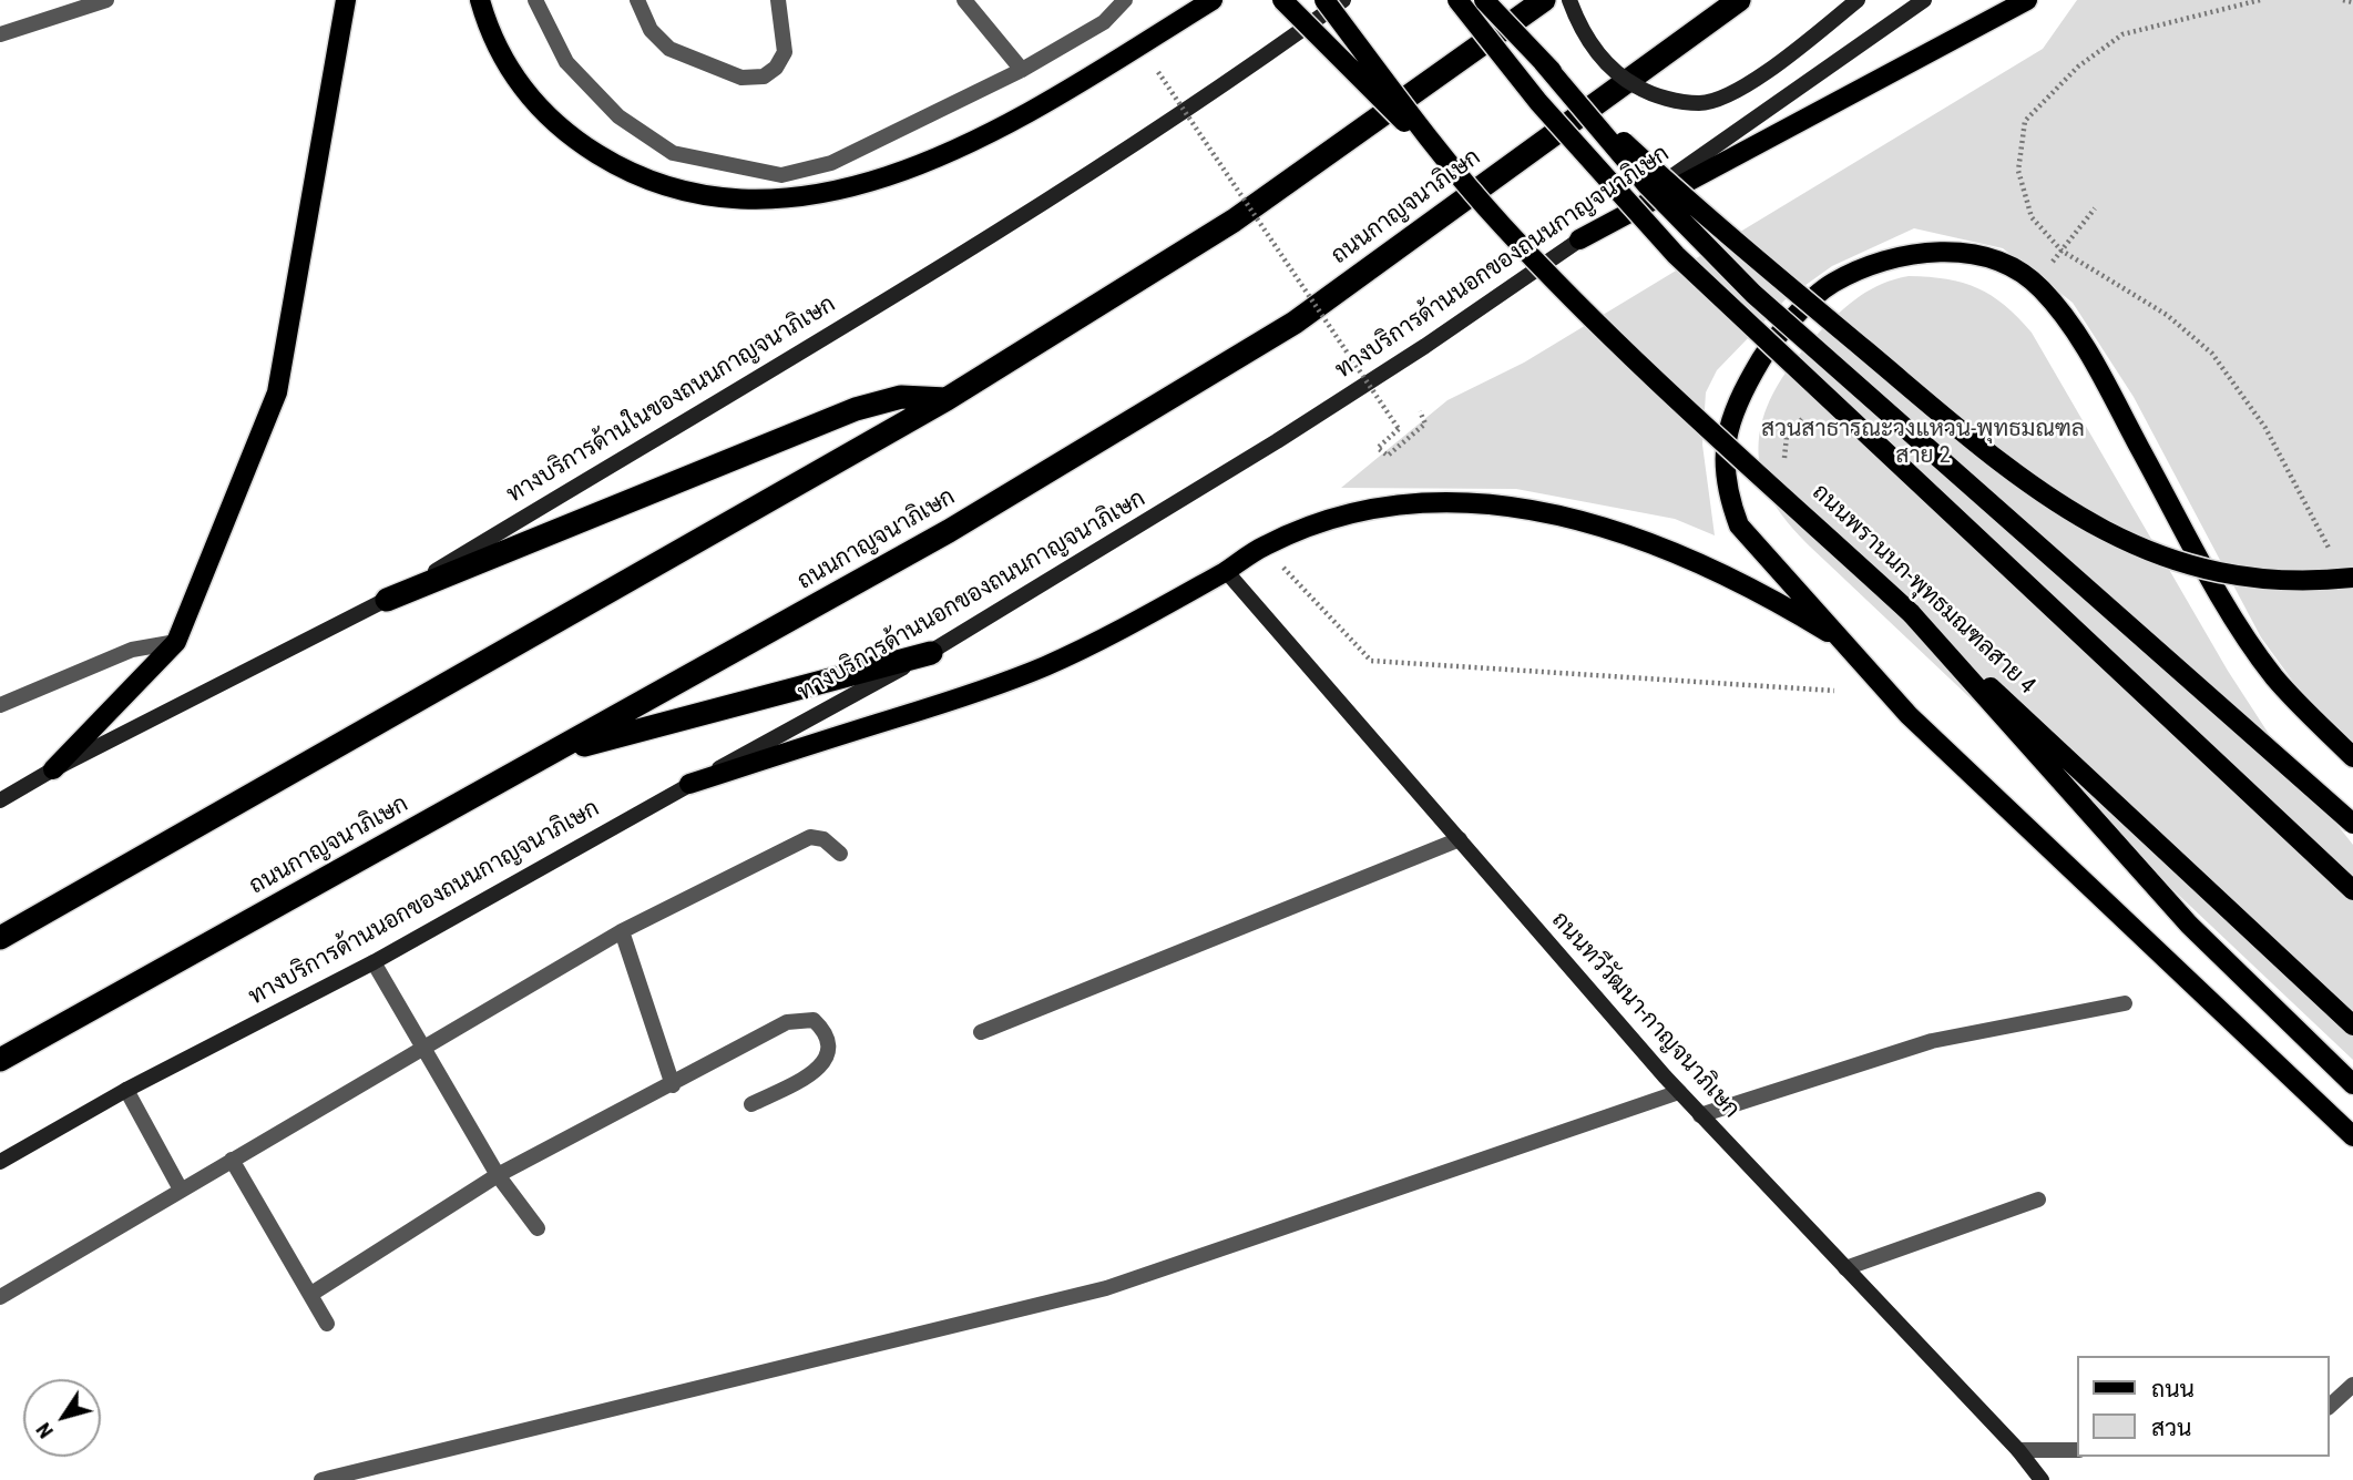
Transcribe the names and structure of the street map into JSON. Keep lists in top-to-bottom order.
{
  "streets": {
    "highway": ["ถนนกาญจนาภิเษก"],
    "main road": [
      "ทางบริการด้านนอกของถนนกาญจนาภิเษก",
      "ทางบริการด้านในของถนนกาญจนาภิเษก",
      "ถนนพรานนก-พุทธมณฑลสาย 4",
      "ถนนทวีวัฒนา-กาญจนาภิเษก"
    ]
  },
  "parks": ["สวนสาธารณะวงแหวน-พุทธมณฑล สาย 2"],
  "legend": ["ถนน", "สวน"],
  "north": "bottom left"
}
